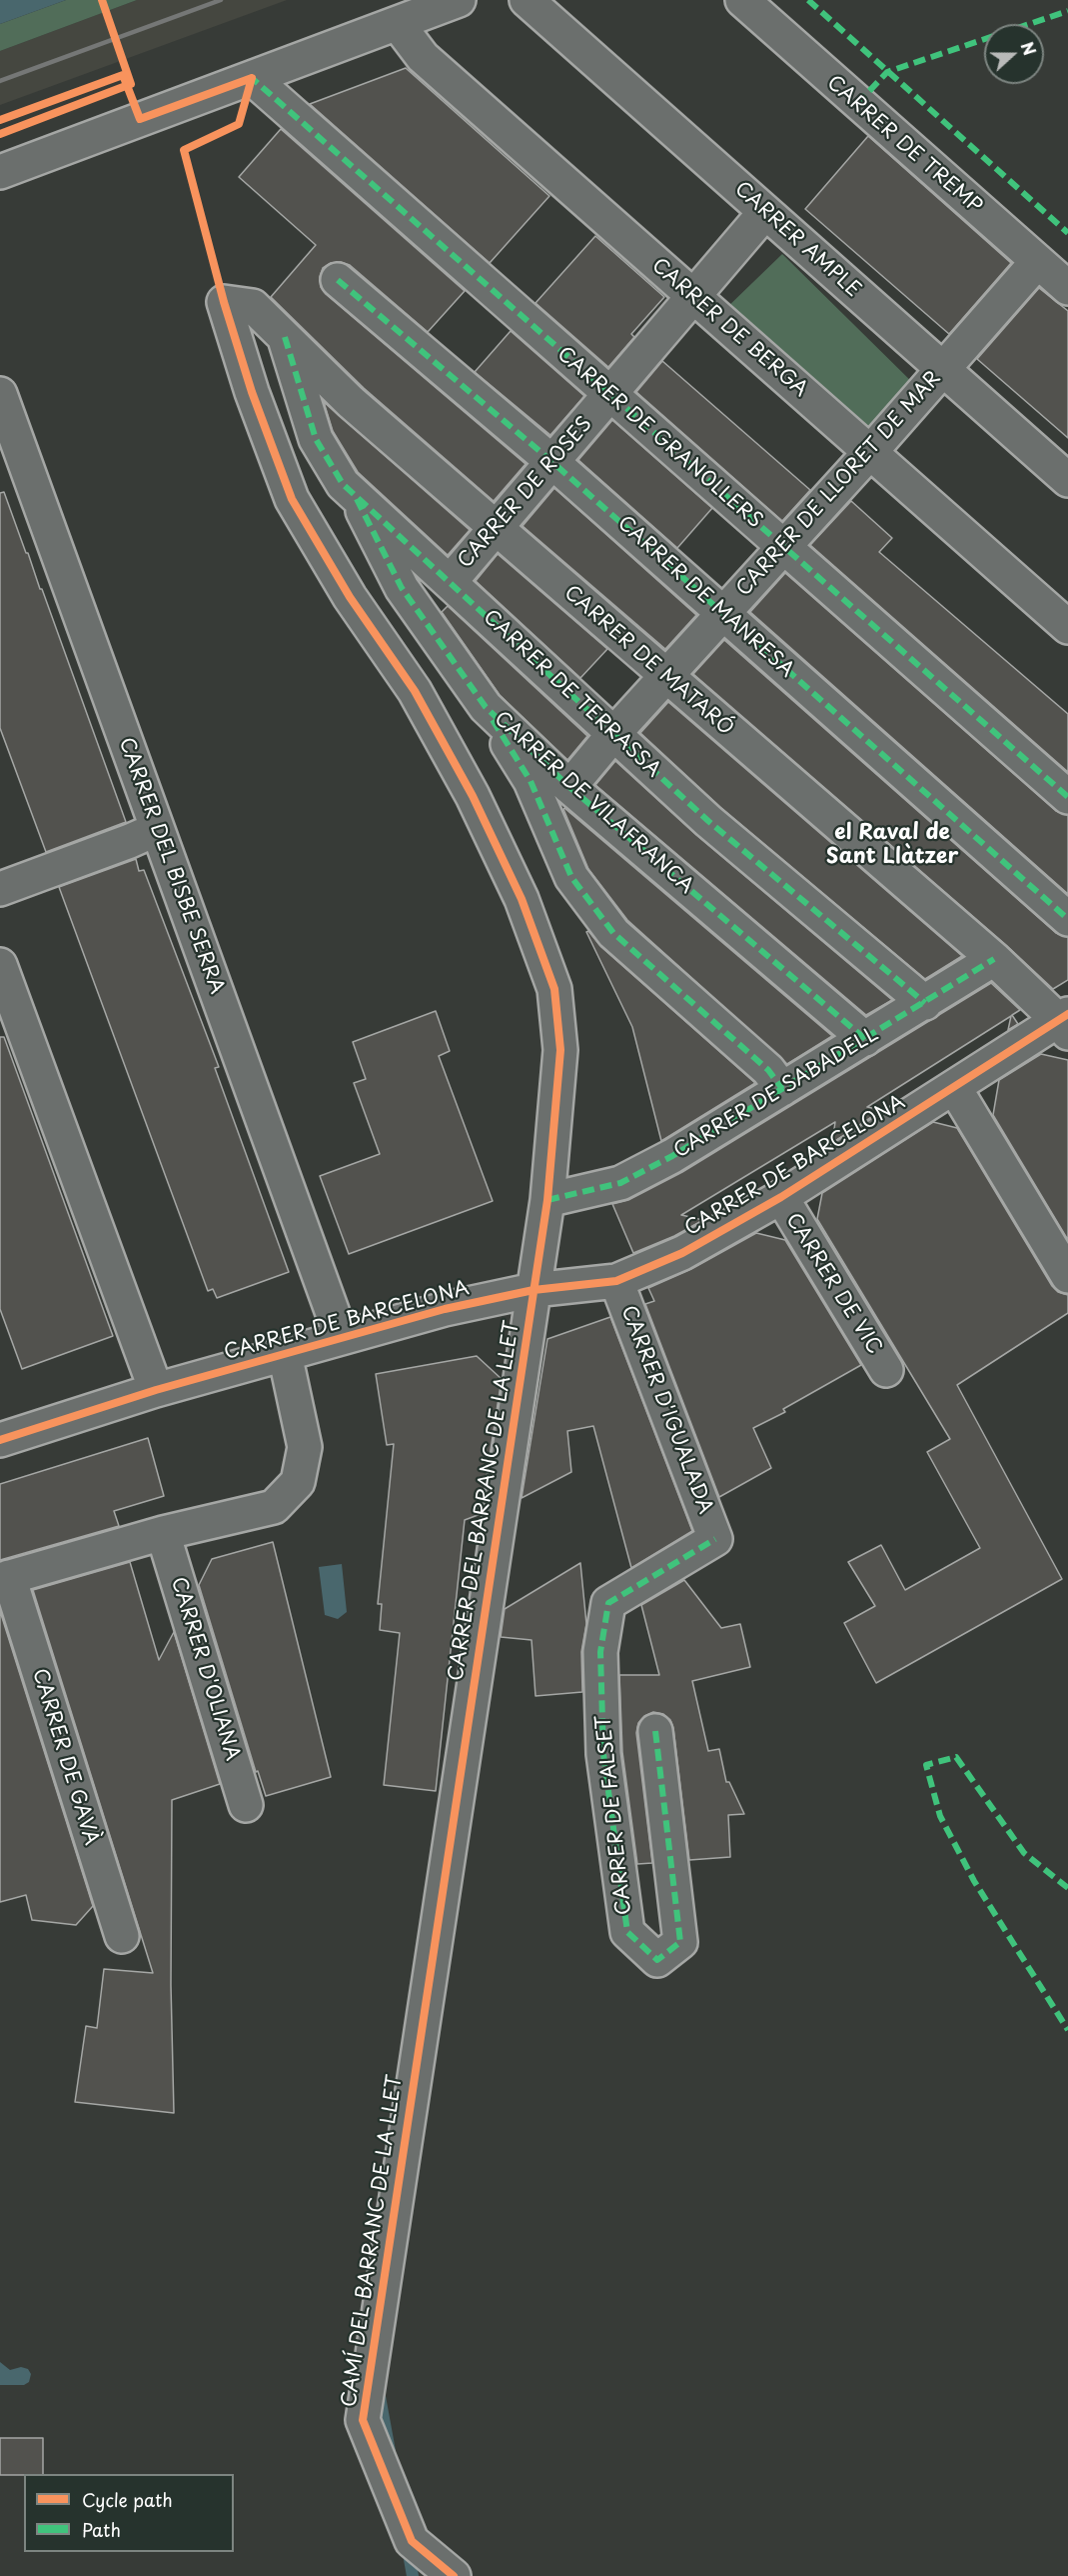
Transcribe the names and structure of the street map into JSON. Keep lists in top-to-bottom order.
{
  "streets": {
    "street": [
      "CARRER DE TREMP",
      "CARRER AMPLE",
      "CARRER DE BERGA",
      "CARRER DE GRANOLLERS",
      "CARRER DE LLORET DE MAR",
      "CARRER DE ROSES",
      "CARRER DE MANRESA",
      "CARRER DE MATARÓ",
      "CARRER DE TERRASSA",
      "CARRER DE VILAFRANCA",
      "CARRER DEL BISBE SERRA",
      "CARRER DE SABADELL",
      "CARRER DE BARCELONA",
      "CARRER DE VIC",
      "CARRER D'IGUALADA",
      "CARRER DEL BARRANC DE LA LLET",
      "CARRER D'OLIANA",
      "CARRER DE GAVÀ",
      "CARRER DE FALSET",
      "CAMÍ DEL BARRANC DE LA LLET"
    ]
  },
  "crossings": [
    ["CARRER DE TREMP", "CARRER DE LLORET DE MAR"],
    ["CARRER AMPLE", "CARRER DE LLORET DE MAR"],
    ["CARRER AMPLE", "CARRER DE ROSES"],
    ["CARRER DE BERGA", "CARRER DE LLORET DE MAR"],
    ["CARRER DE BERGA", "CARRER DE ROSES"],
    ["CARRER DE GRANOLLERS", "CARRER DE LLORET DE MAR"],
    ["CARRER DE GRANOLLERS", "CARRER DE ROSES"],
    ["CARRER DE LLORET DE MAR", "CARRER DE MANRESA"],
    ["CARRER DE LLORET DE MAR", "CARRER DE MATARÓ"],
    ["CARRER DE LLORET DE MAR", "CARRER DE TERRASSA"],
    ["CARRER DE LLORET DE MAR", "CARRER DE VILAFRANCA"],
    ["CARRER DE ROSES", "CARRER DE MANRESA"],
    ["CARRER DE ROSES", "CARRER DE MATARÓ"],
    ["CARRER DE ROSES", "CARRER DE TERRASSA"],
    ["CARRER DE MATARÓ", "CARRER DE TERRASSA"],
    ["CARRER DE MATARÓ", "CARRER DE SABADELL"],
    ["CARRER DE MATARÓ", "CARRER DE BARCELONA"],
    ["CARRER DE MATARÓ", "CARRER DEL BARRANC DE LA LLET"],
    ["CARRER DE TERRASSA", "CARRER DE VILAFRANCA"],
    ["CARRER DE TERRASSA", "CARRER DE SABADELL"],
    ["CARRER DE VILAFRANCA", "CARRER DE SABADELL"],
    ["CARRER DEL BISBE SERRA", "CARRER DE BARCELONA"],
    ["CARRER DE SABADELL", "CARRER DEL BARRANC DE LA LLET"],
    ["CARRER DE BARCELONA", "CARRER DE VIC"],
    ["CARRER DE BARCELONA", "CARRER D'IGUALADA"],
    ["CARRER DE BARCELONA", "CARRER DEL BARRANC DE LA LLET"],
    ["CARRER D'IGUALADA", "CARRER DE FALSET"],
    ["CARRER DEL BARRANC DE LA LLET", "CAMÍ DEL BARRANC DE LA LLET"]
  ],
  "districts": ["el Raval de Sant Llàtzer"],
  "legend": ["Cycle path", "Path"],
  "north": "right"
}
